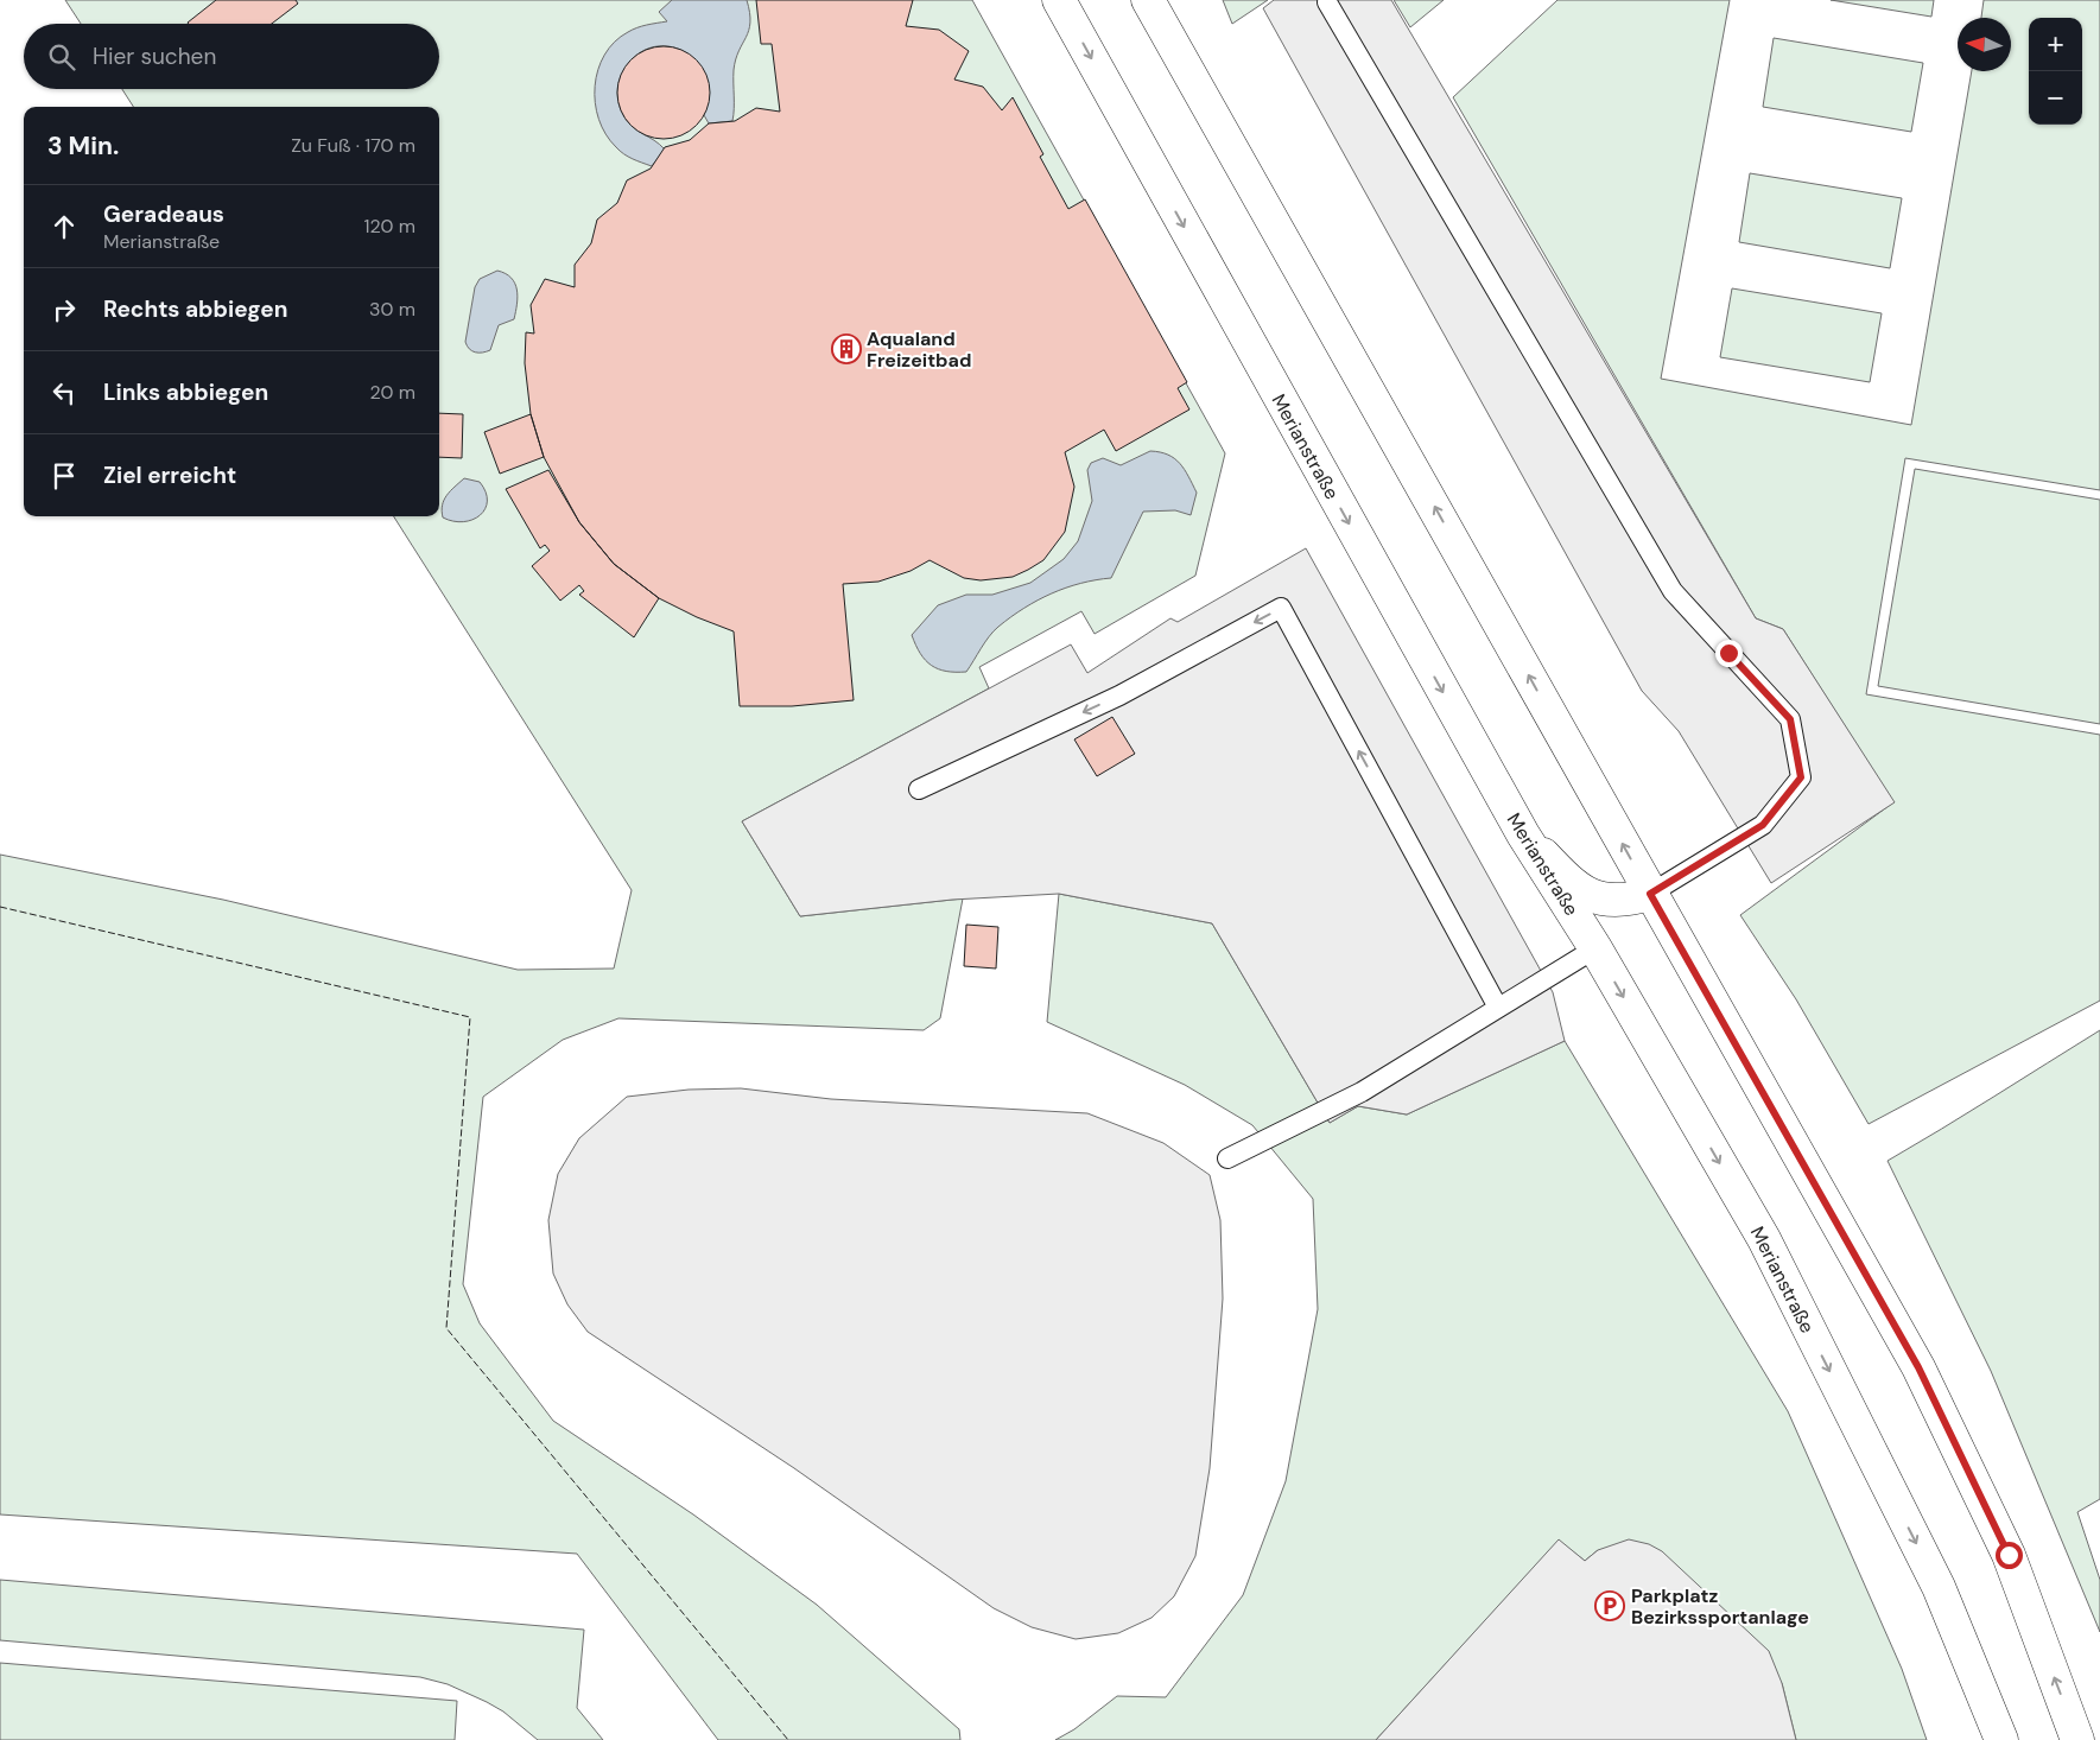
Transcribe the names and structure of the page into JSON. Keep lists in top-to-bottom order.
{
  "streets": {
    "main road": ["Merianstraße"]
  },
  "places": {
    "building": ["Aqualand Freizeitbad"],
    "parking": ["Parkplatz Bezirkssportanlage"]
  },
  "north": "left",
  "page": {
    "map_buttons": ["+", "−"],
    "search": "Hier suchen",
    "heading": ["3 Min.", "Zu Fuß · 170 m"],
    "list": [
      ["Geradeaus", "Merianstraße", "120 m"],
      ["Rechts abbiegen", "30 m"],
      ["Links abbiegen", "20 m"],
      "Ziel erreicht"
    ]
  }
}
